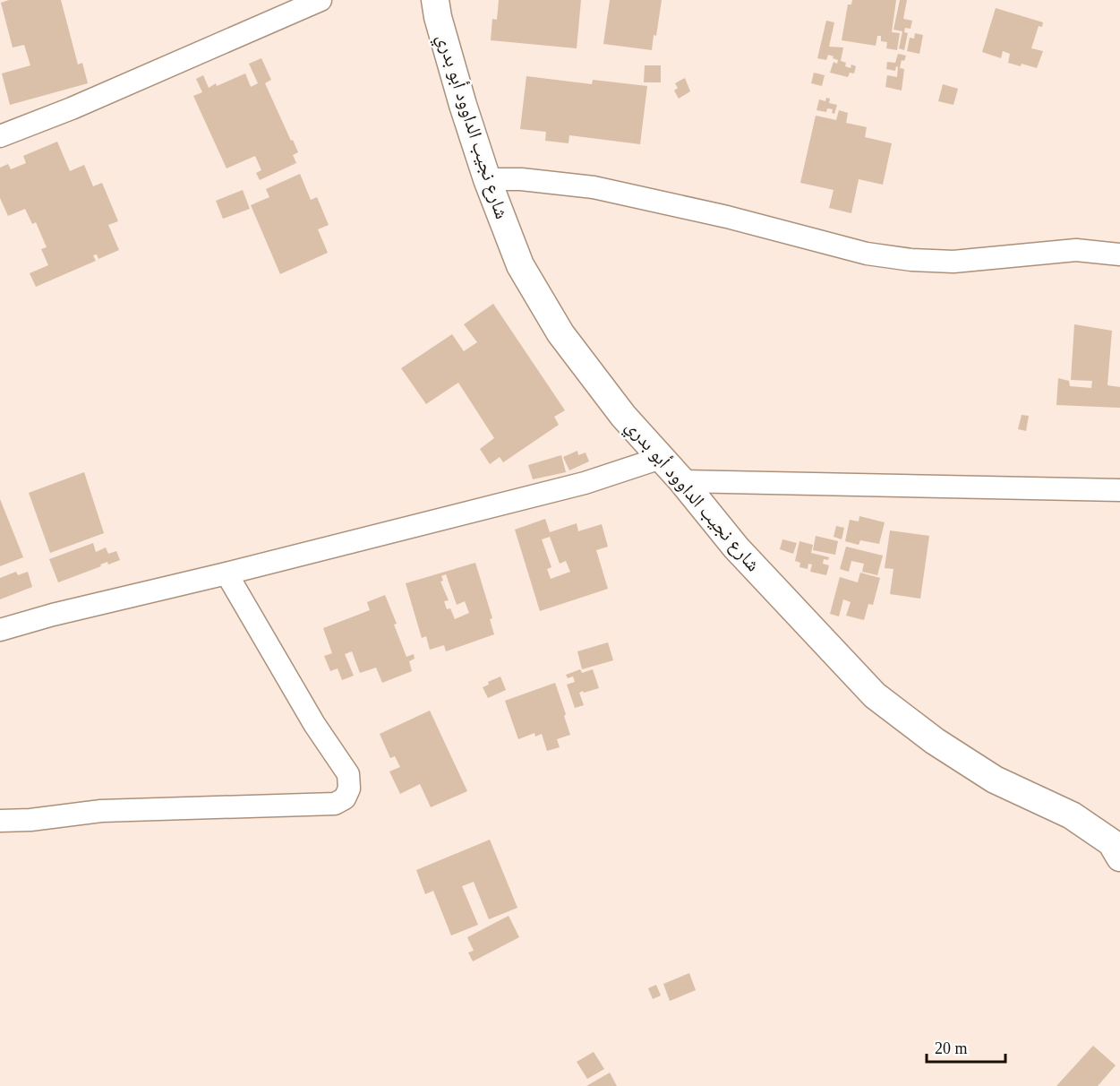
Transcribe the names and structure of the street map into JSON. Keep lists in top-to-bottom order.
{
  "streets": {
    "street": ["شارع نجيب الداوود أبو بدري"]
  },
  "scale_bar": "20 m"
}
